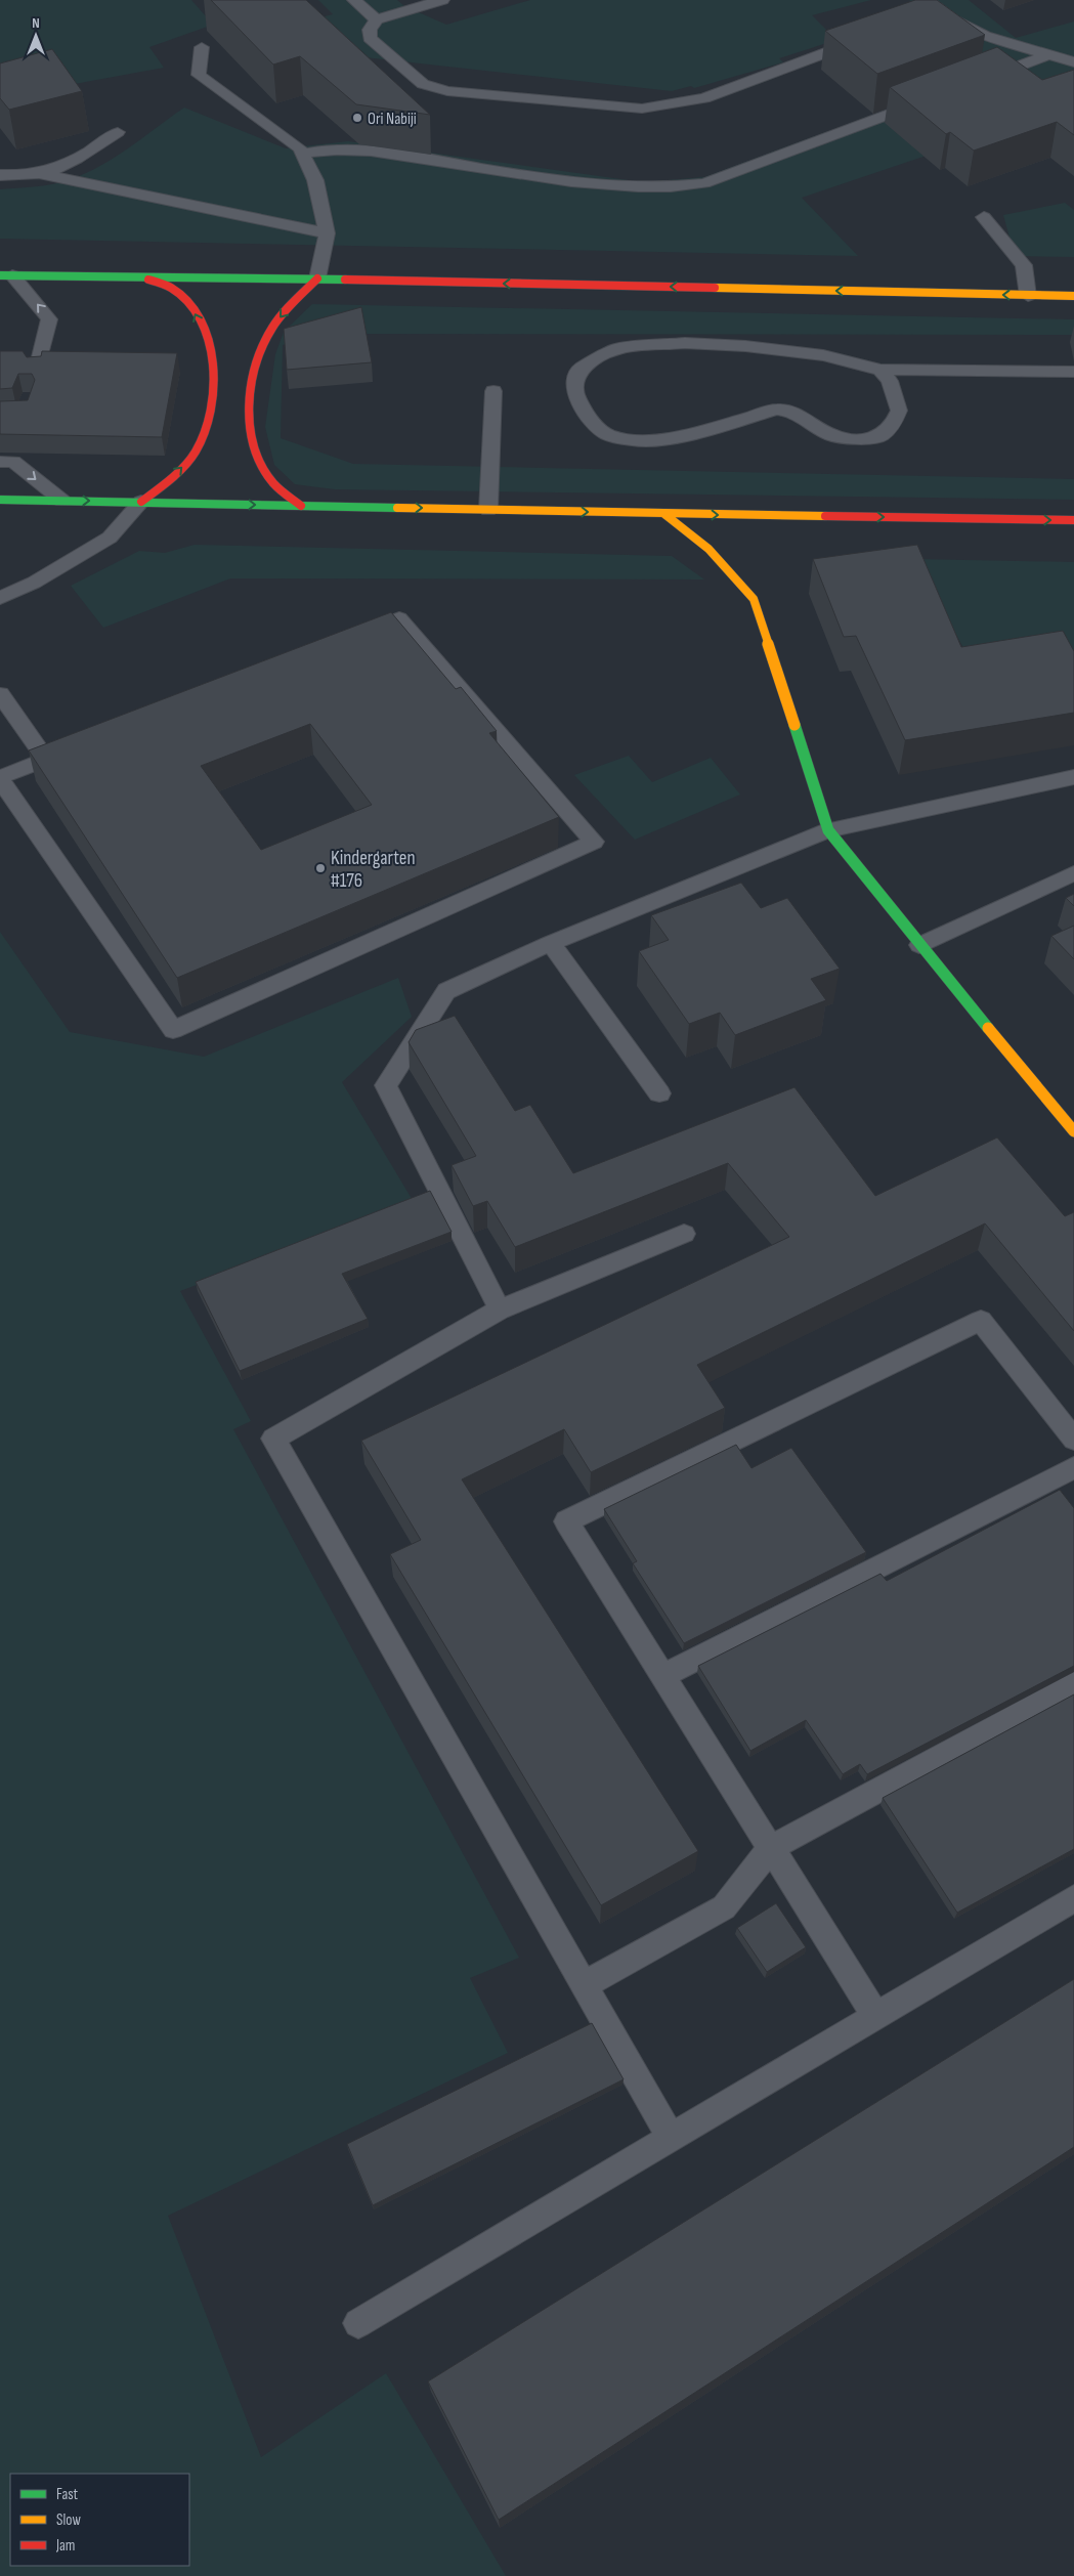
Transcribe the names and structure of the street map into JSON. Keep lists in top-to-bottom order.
{
  "places": ["Ori Nabiji", "Kindergarten #176"],
  "legend": ["Fast", "Slow", "Jam"],
  "north": "top"
}
